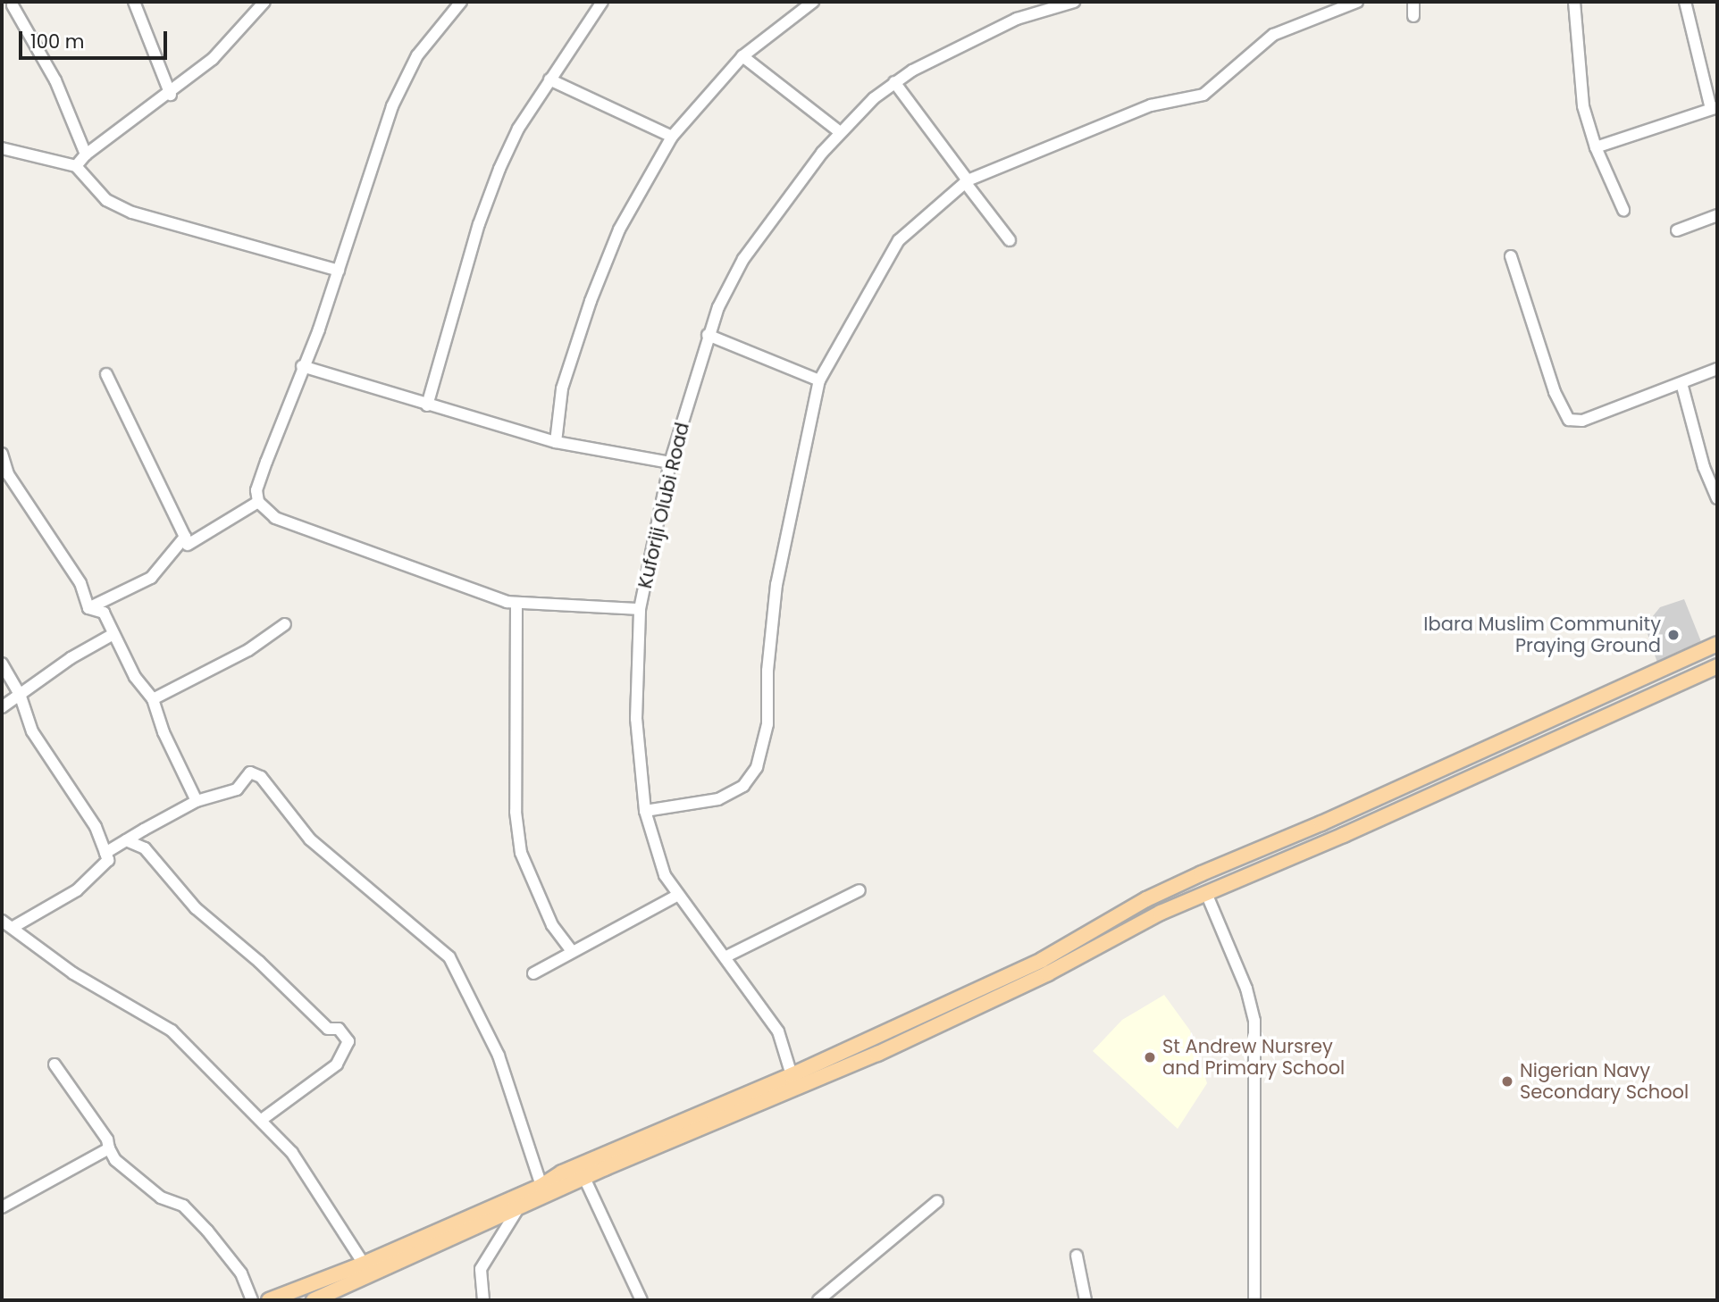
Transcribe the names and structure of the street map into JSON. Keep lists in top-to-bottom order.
{
  "streets": {
    "street": ["Kuforiji Olubi Road"]
  },
  "places": ["Ibara Muslim Community Praying Ground", "St Andrew Nursrey and Primary School", "Nigerian Navy Secondary School"],
  "scale_bar": "100 m"
}
